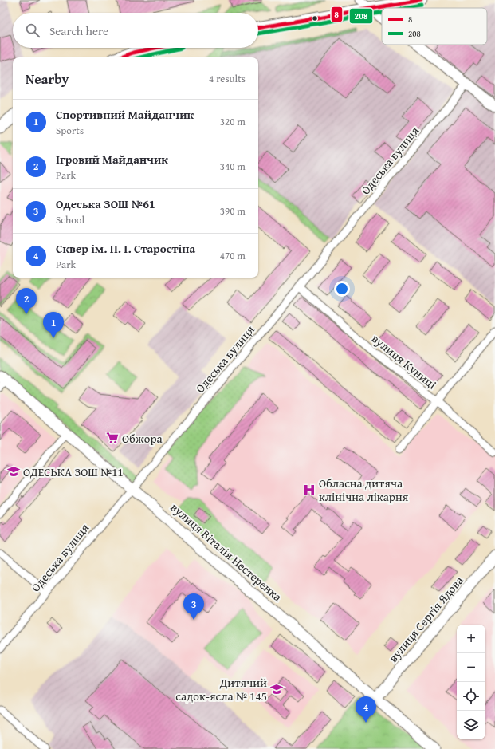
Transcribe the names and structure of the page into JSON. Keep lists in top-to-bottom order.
{
  "streets": {
    "main road": ["вулиця Віталія Нестеренка", "вулиця Сергія Ядова"],
    "street": ["Одеська вулиця", "вулиця Куниці"]
  },
  "crossings": [
    ["Одеська вулиця", "вулиця Куниці"],
    ["Одеська вулиця", "вулиця Віталія Нестеренка"],
    ["вулиця Віталія Нестеренка", "вулиця Сергія Ядова"]
  ],
  "places": {
    "supermarket": ["Обжора"],
    "school or university": ["ОДЕСЬКА ЗОШ №11", "Дитячий садок-ясла № 145"],
    "hospital": ["Обласна дитяча клінічна лікарня"]
  },
  "lines": ["transit line 8", "transit line 208"],
  "legend": ["8", "208"],
  "page": {
    "search": "Search here",
    "heading": ["Nearby", "4 results"],
    "list": [
      {
        "mark": "1",
        "name": "Спортивний Майданчик",
        "note": "Sports",
        "value": "320 m"
      },
      {
        "mark": "2",
        "name": "Ігровий Майданчик",
        "note": "Park",
        "value": "340 m"
      },
      {
        "mark": "3",
        "name": "Одеська ЗОШ №61",
        "note": "School",
        "value": "390 m"
      },
      {
        "mark": "4",
        "name": "Сквер ім. П. І. Старостіна",
        "note": "Park",
        "value": "470 m"
      }
    ],
    "pins": [
      "2",
      "1",
      "3",
      "4"
    ],
    "map_buttons": ["+", "−"]
  }
}
